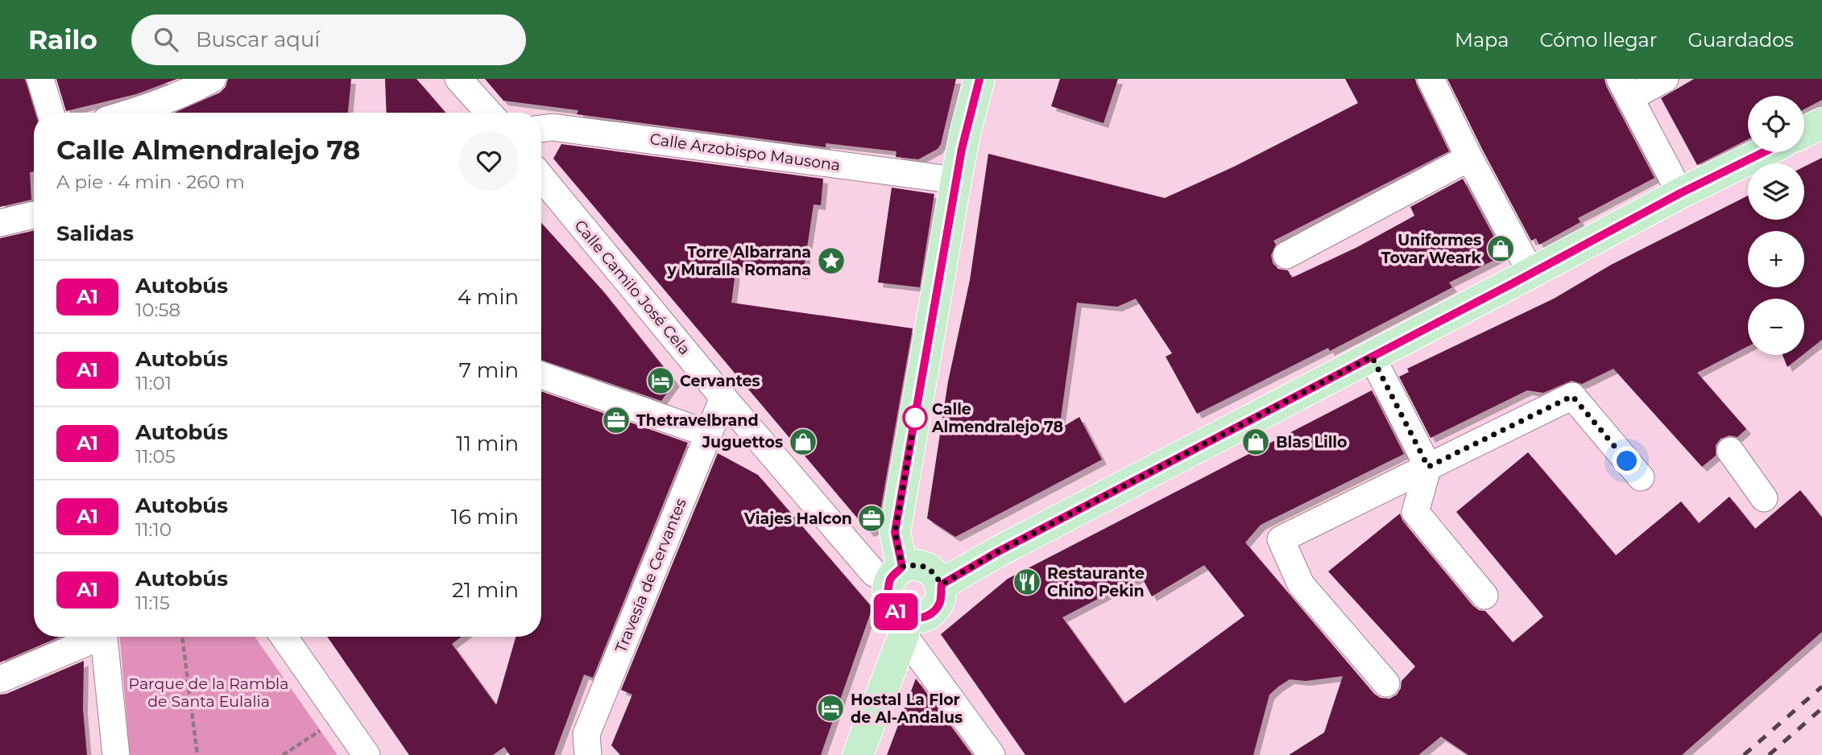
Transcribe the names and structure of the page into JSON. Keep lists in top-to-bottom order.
{
  "streets": {
    "street": ["Calle Arzobispo Mausona", "Calle Camilo José Cela", "Travesía de Cervantes"]
  },
  "crossings": [
    ["Calle Camilo José Cela", "Travesía de Cervantes"]
  ],
  "parks": ["Parque de la Rambla de Santa Eulalia"],
  "places": {
    "shop": ["Uniformes Tovar Weark", "Juguettos", "Blas Lillo"],
    "place": ["Torre Albarrana y Muralla Romana"],
    "hotel": ["Cervantes", "Hostal La Flor de Al-Andalus"],
    "other": ["Calle Almendralejo 78"],
    "office": ["Thetravelbrand", "Viajes Halcon"],
    "restaurant": ["Restaurante Chino Pekin"]
  },
  "lines": ["bus line A1"],
  "page": {
    "header": "Railo",
    "search": "Buscar aquí",
    "nav": ["Mapa", "Cómo llegar", "Guardados"],
    "on_map": "A1",
    "map_buttons": ["+", "−"],
    "heading": [
      ["Calle Almendralejo 78", "A pie · 4 min · 260 m"],
      "Salidas"
    ],
    "list": [
      {
        "mark": "A1",
        "name": "Autobús",
        "note": "10:58",
        "value": "4 min"
      },
      {
        "mark": "A1",
        "name": "Autobús",
        "note": "11:01",
        "value": "7 min"
      },
      {
        "mark": "A1",
        "name": "Autobús",
        "note": "11:05",
        "value": "11 min"
      },
      {
        "mark": "A1",
        "name": "Autobús",
        "note": "11:10",
        "value": "16 min"
      },
      {
        "mark": "A1",
        "name": "Autobús",
        "note": "11:15",
        "value": "21 min"
      }
    ]
  }
}
